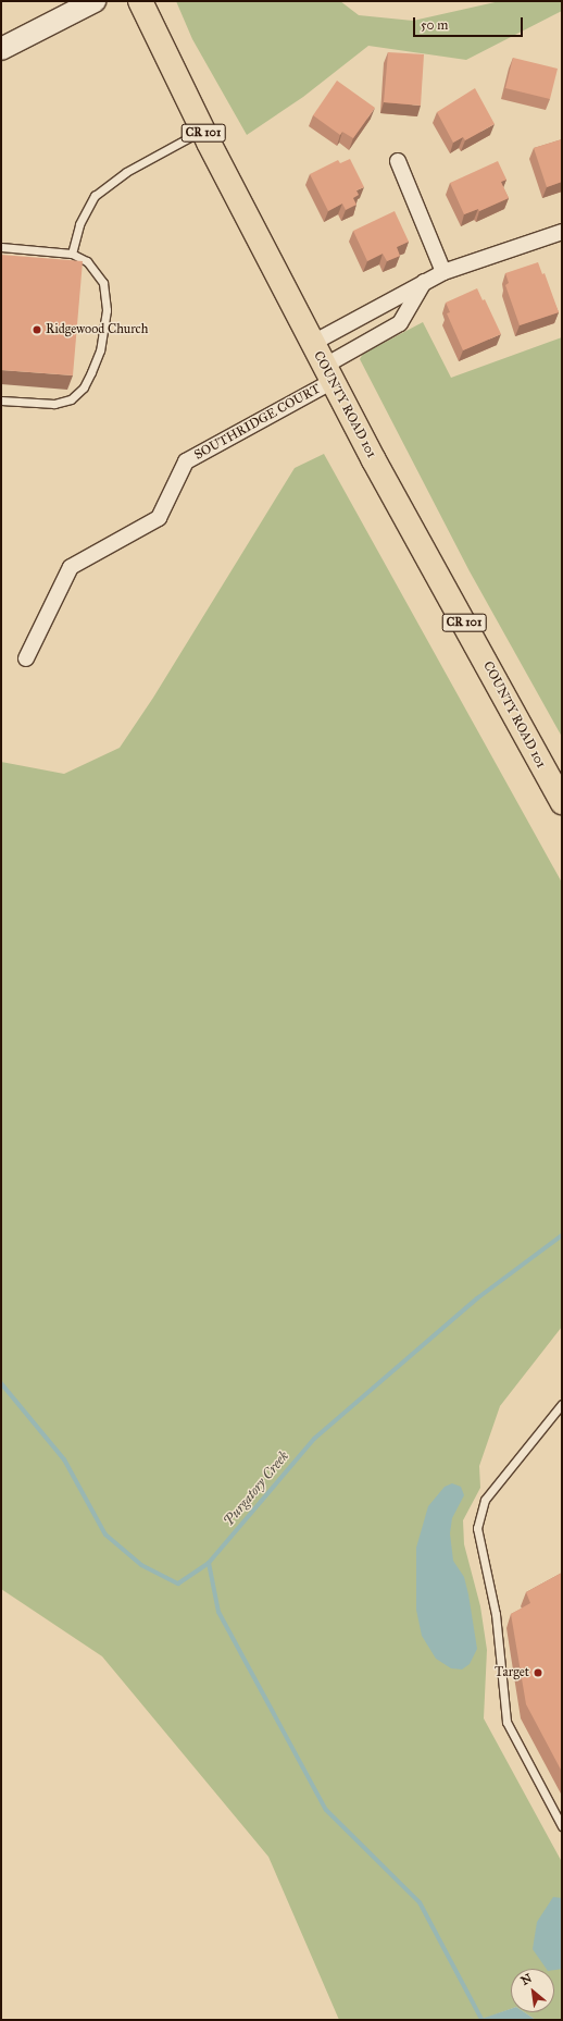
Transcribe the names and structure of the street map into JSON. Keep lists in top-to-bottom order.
{
  "streets": {
    "main road": ["CR 101", "COUNTY ROAD 101"],
    "street": ["SOUTHRIDGE COURT"]
  },
  "crossings": [
    ["COUNTY ROAD 101", "SOUTHRIDGE COURT"]
  ],
  "water": ["Purgatory Creek"],
  "places": ["Ridgewood Church", "Target"],
  "scale_bar": "50 m",
  "north": "top left"
}
